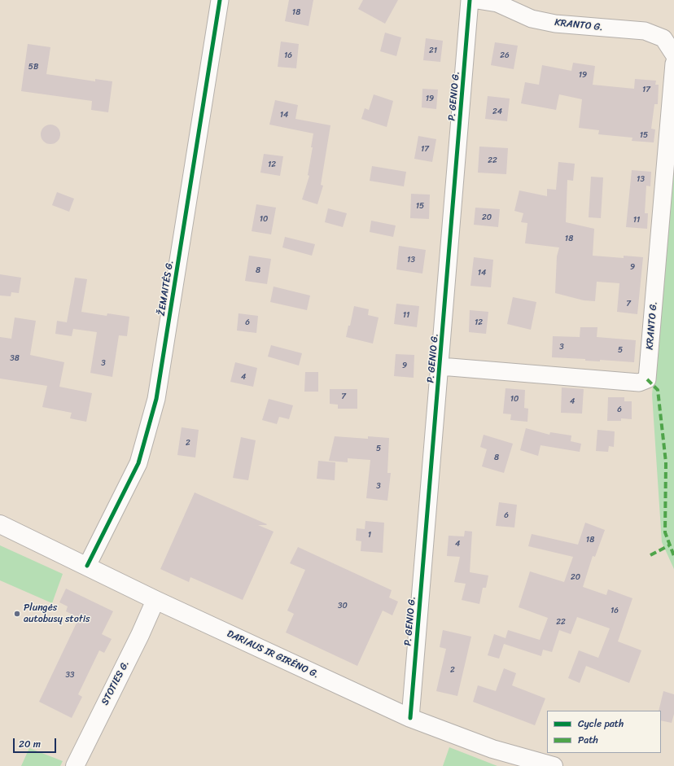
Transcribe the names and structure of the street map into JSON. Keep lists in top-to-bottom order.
{
  "streets": {
    "main road": ["DARIAUS IR GIRĖNO G.", "STOTIES G."],
    "street": ["KRANTO G.", "P. GENIO G.", "ŽEMAITĖS G."]
  },
  "crossings": [
    ["KRANTO G.", "P. GENIO G."],
    ["P. GENIO G.", "DARIAUS IR GIRĖNO G."],
    ["ŽEMAITĖS G.", "DARIAUS IR GIRĖNO G."],
    ["DARIAUS IR GIRĖNO G.", "STOTIES G."]
  ],
  "places": ["Plungės autobusų stotis"],
  "house_numbers": [
    "18",
    "21",
    "16",
    "26",
    "5B",
    "19",
    "17",
    "19",
    "24",
    "14",
    "15",
    "17",
    "22",
    "12",
    "13",
    "15",
    "20",
    "10",
    "11",
    "18",
    "13",
    "9",
    "8",
    "14",
    "7",
    "11",
    "6",
    "12",
    "3",
    "5",
    "38",
    "3",
    "9",
    "4",
    "7",
    "10",
    "4",
    "6",
    "2",
    "5",
    "8",
    "3",
    "6",
    "1",
    "18",
    "4",
    "20",
    "30",
    "16",
    "22",
    "2",
    "33"
  ],
  "legend": ["Cycle path", "Path"],
  "scale_bar": "20 m"
}
